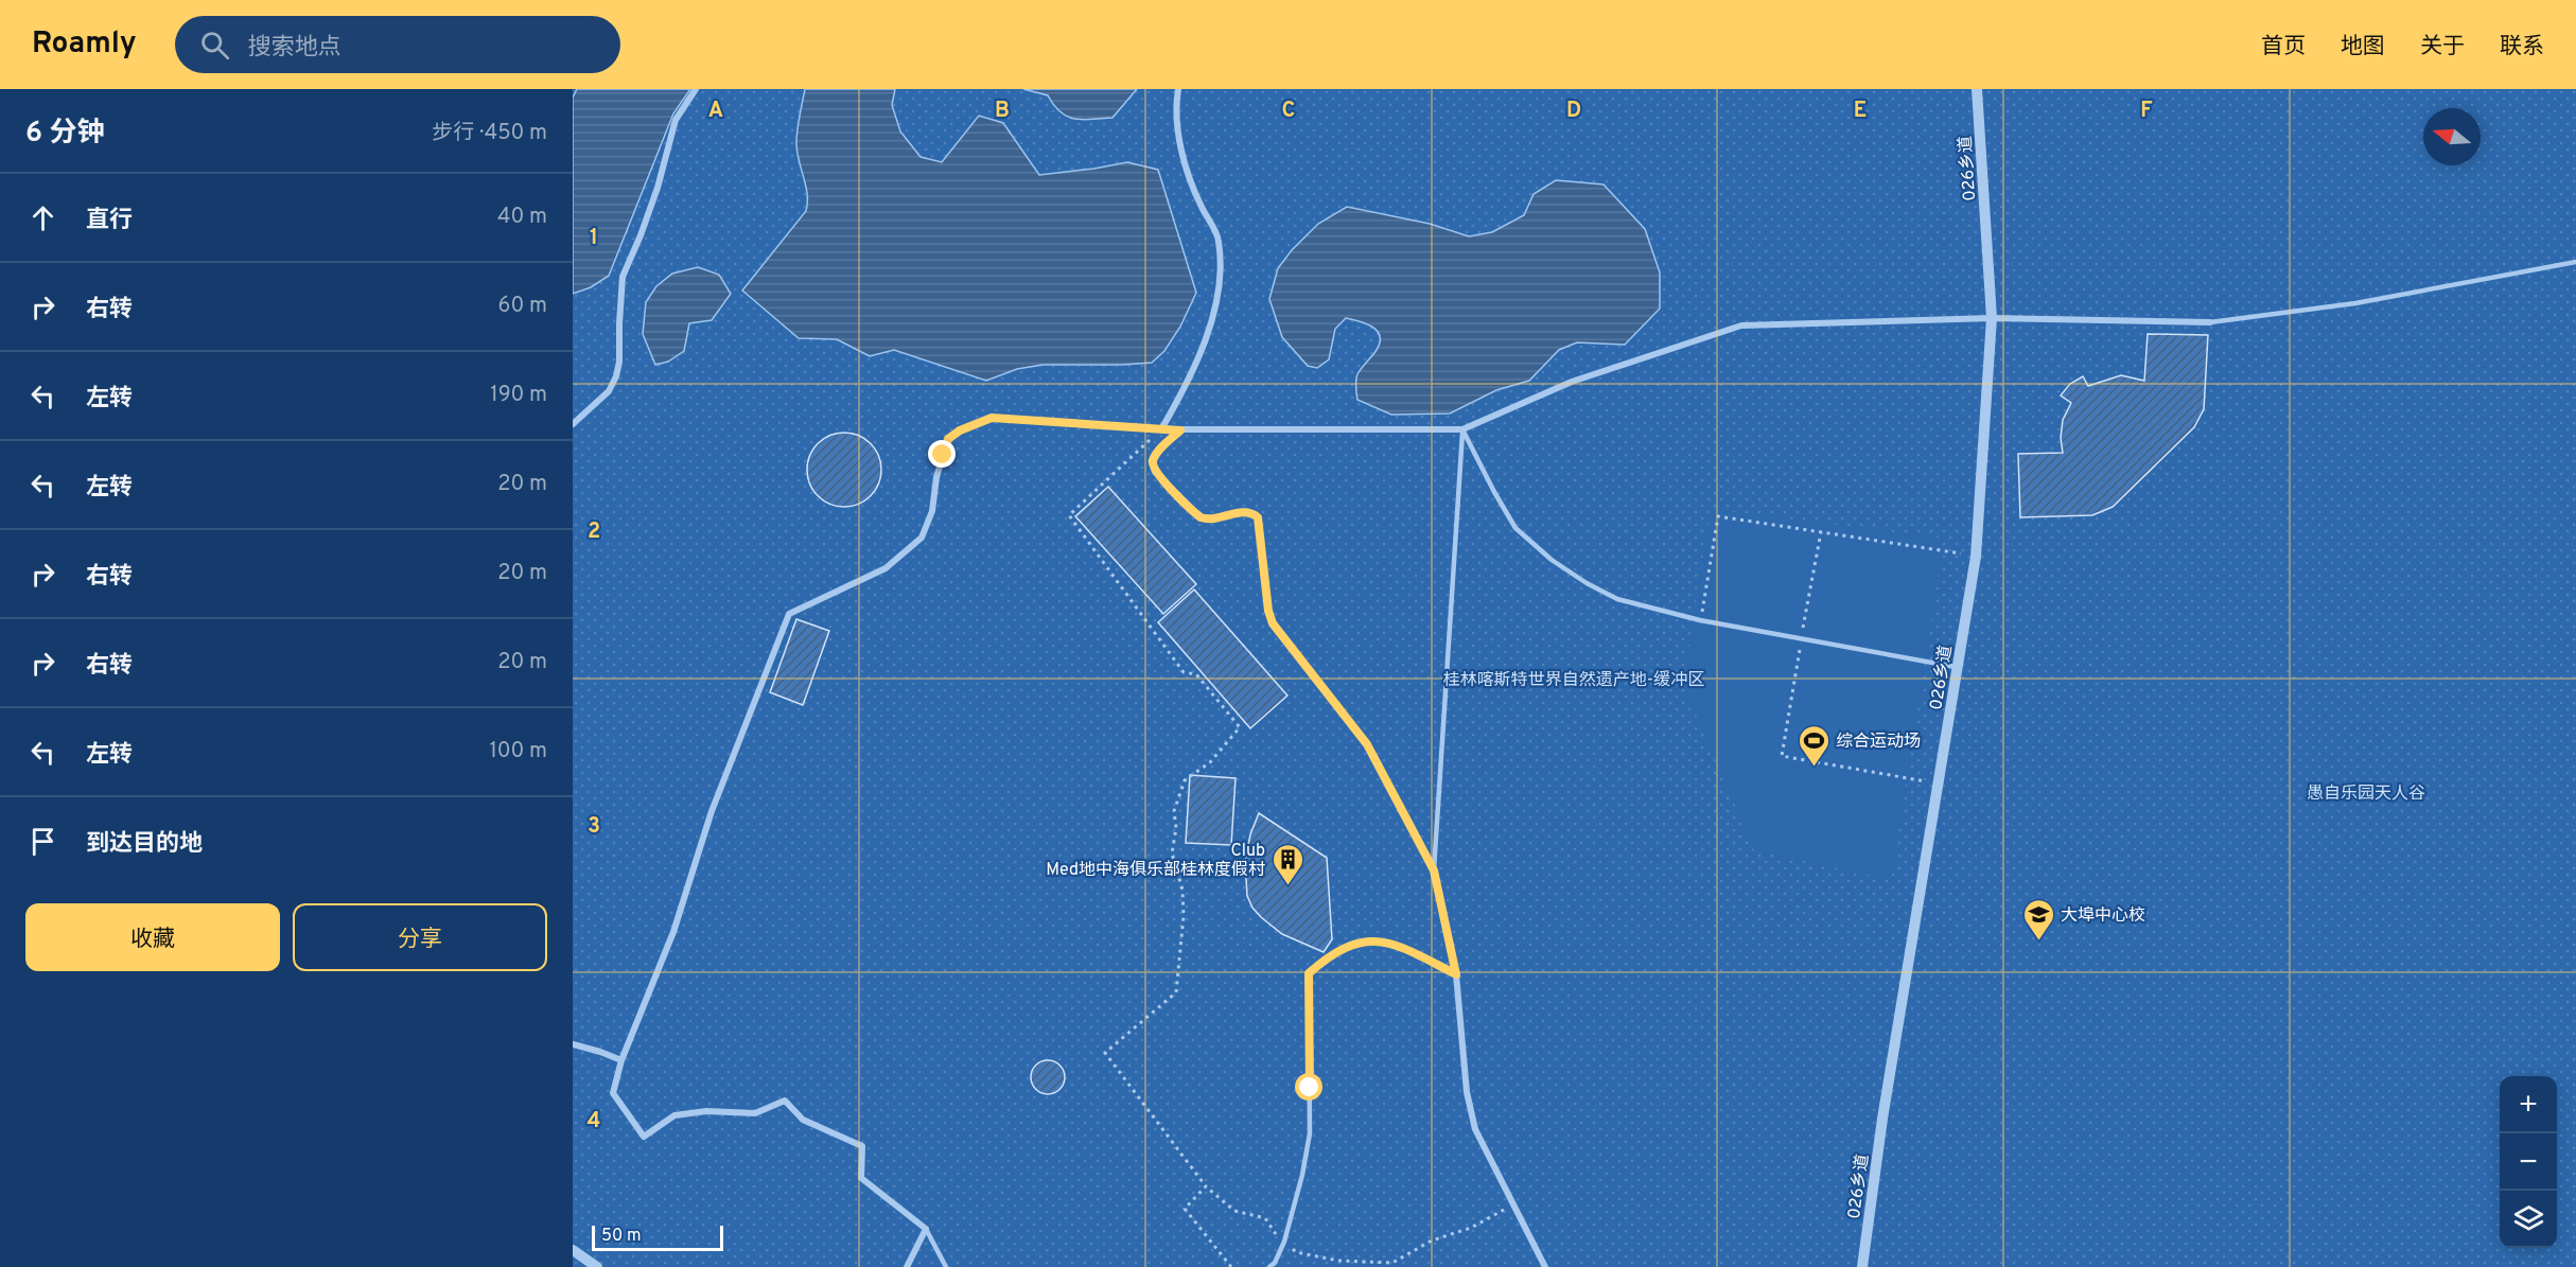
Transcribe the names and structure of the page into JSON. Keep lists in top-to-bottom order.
{
  "streets": {
    "street": ["026乡道"]
  },
  "parks": ["桂林喀斯特世界自然遗产地-缓冲区", "愚自乐园天人谷"],
  "places": {
    "sports": ["综合运动场"],
    "building": ["Club Med地中海俱乐部桂林度假村"],
    "school or university": ["大埠中心校"]
  },
  "scale_bar": "50 m",
  "north": "left",
  "page": {
    "header": "Roamly",
    "search": "搜索地点",
    "nav": [
      "首页",
      "地图",
      "关于",
      "联系"
    ],
    "heading": ["6 分钟", "步行 · 450 m"],
    "list": [
      ["直行", "40 m"],
      ["右转", "60 m"],
      ["左转", "190 m"],
      ["左转", "20 m"],
      ["右转", "20 m"],
      ["右转", "20 m"],
      ["左转", "100 m"],
      "到达目的地"
    ],
    "buttons": ["收藏", "分享"],
    "map_buttons": ["+", "−"],
    "scale": "50 m"
  },
  "grid": {
    "columns": [
      "A",
      "B",
      "C",
      "D",
      "E",
      "F"
    ],
    "rows": [
      "1",
      "2",
      "3",
      "4"
    ]
  }
}
